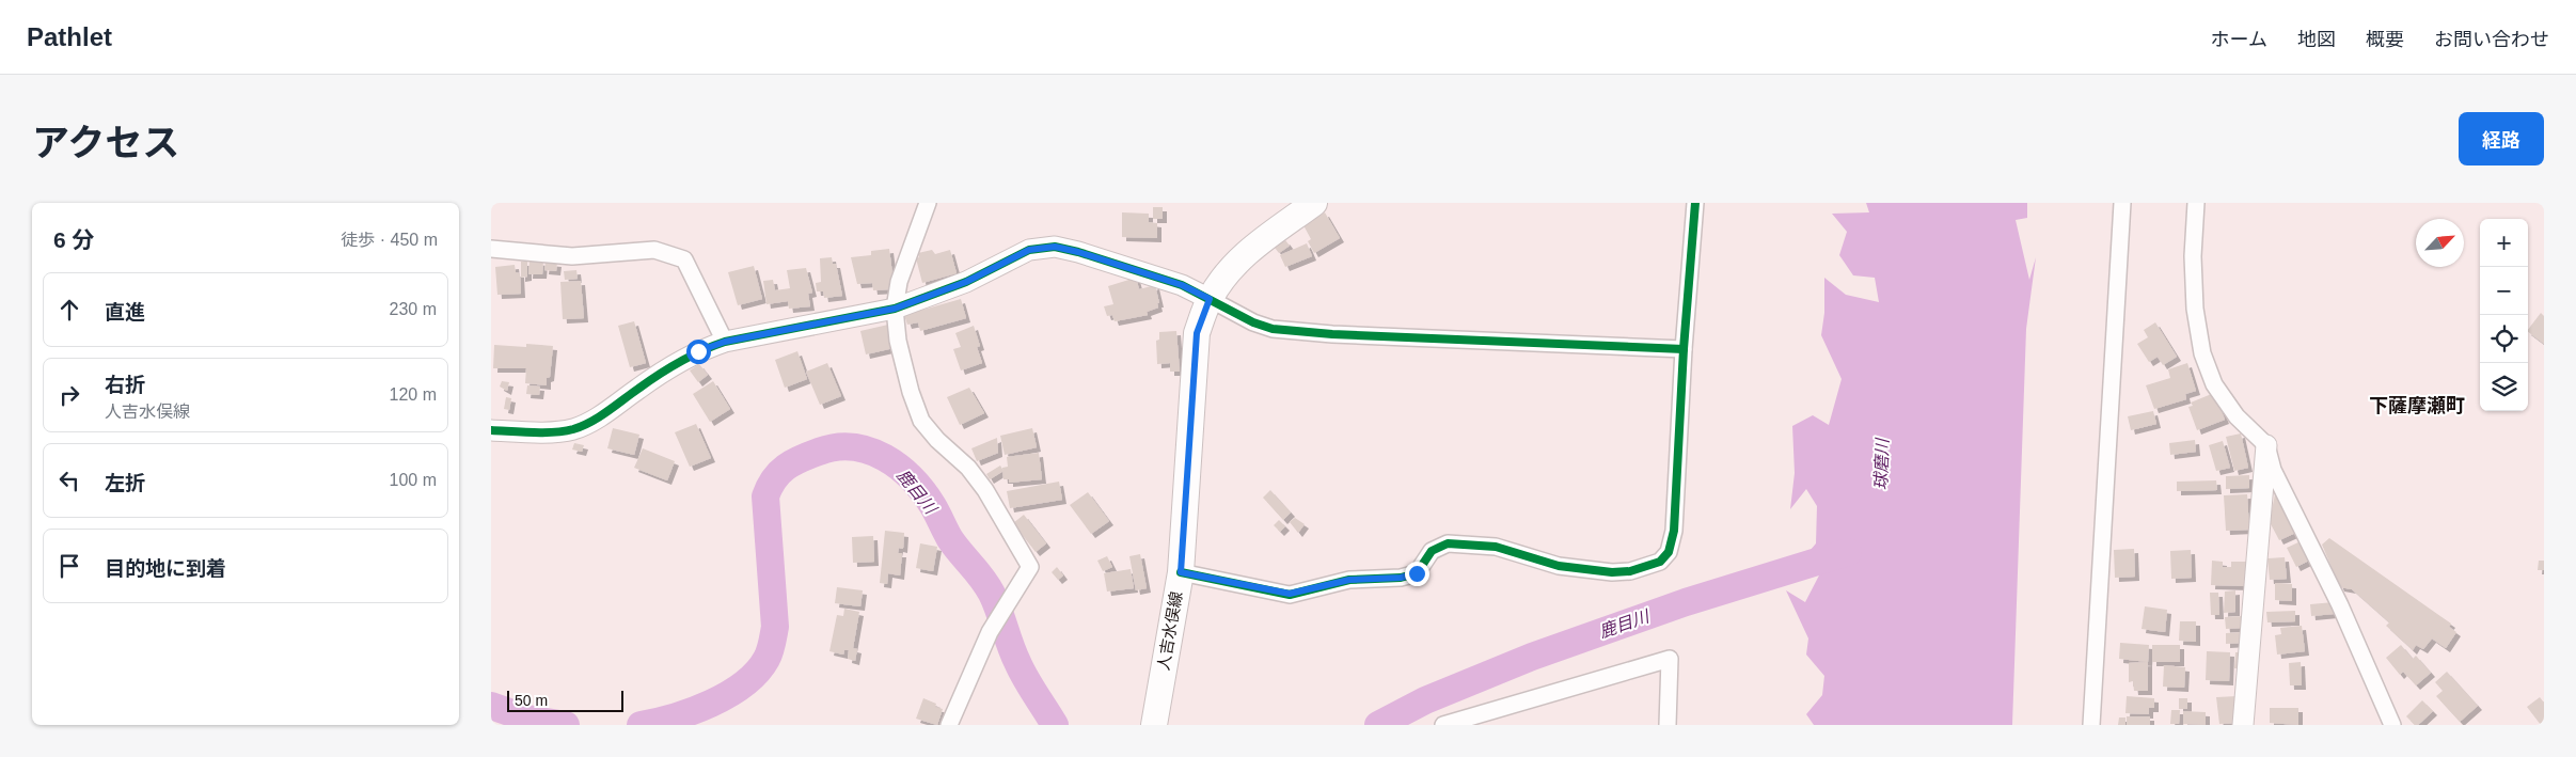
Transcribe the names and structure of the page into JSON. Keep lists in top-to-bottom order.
{
  "streets": {
    "main road": ["人吉水俣線"]
  },
  "districts": ["下薩摩瀬町"],
  "water": ["球磨川", "鹿目川"],
  "scale_bar": "50 m",
  "north": "top right",
  "page": {
    "header": "Pathlet",
    "nav": [
      "ホーム",
      "地図",
      "概要",
      "お問い合わせ"
    ],
    "title": "アクセス",
    "buttons": "経路",
    "heading": ["6 分", "徒歩 · 450 m"],
    "map_buttons": ["+", "−"],
    "list": [
      ["直進", "230 m"],
      ["右折", "人吉水俣線", "120 m"],
      ["左折", "100 m"],
      "目的地に到着"
    ],
    "scale": "50 m"
  }
}
